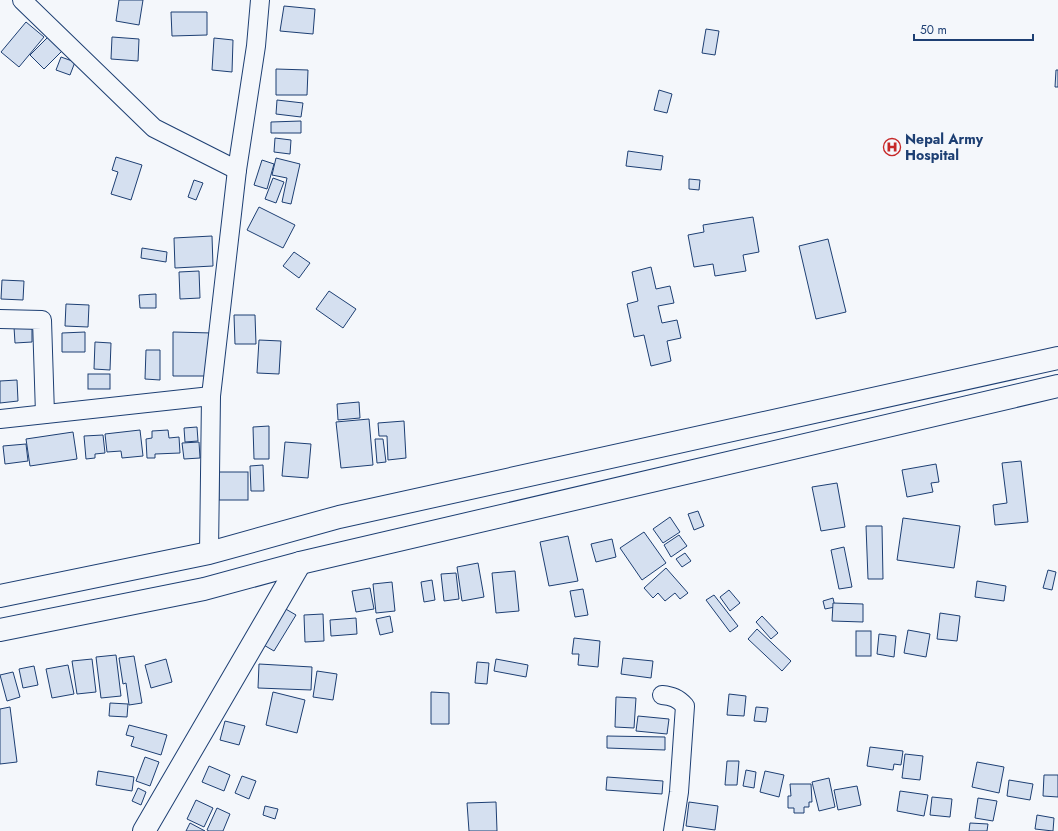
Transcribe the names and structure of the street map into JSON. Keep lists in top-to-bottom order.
{
  "places": {
    "hospital": ["Nepal Army Hospital"]
  },
  "scale_bar": "50 m"
}
